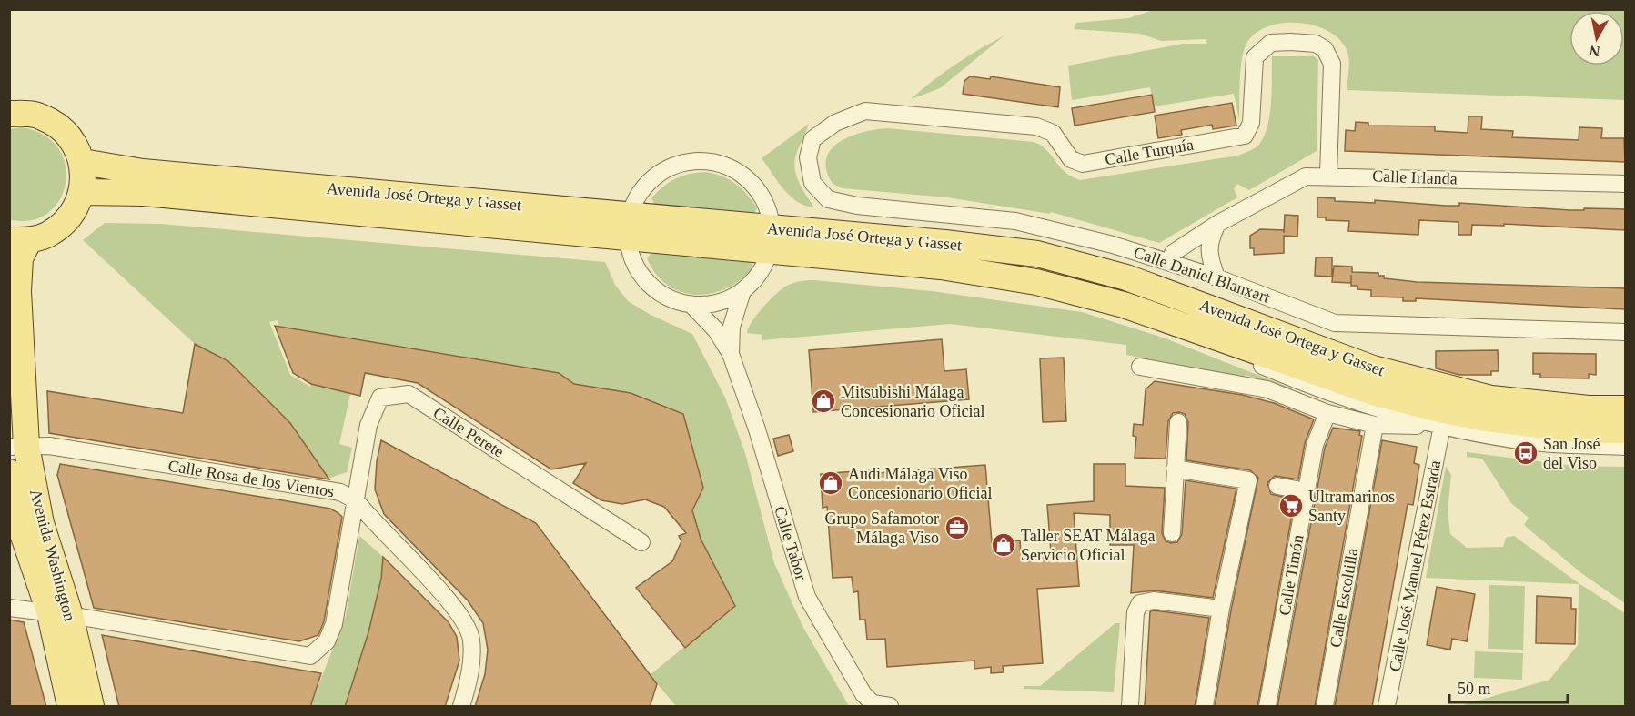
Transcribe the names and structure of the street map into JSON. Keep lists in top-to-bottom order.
{
  "streets": {
    "main road": ["Avenida José Ortega y Gasset", "Avenida Washington"],
    "street": [
      "Calle Turquía",
      "Calle Irlanda",
      "Calle Daniel Blanxart",
      "Calle Perete",
      "Calle Rosa de los Vientos",
      "Calle Tabor",
      "Calle José Manuel Pérez Estrada",
      "Calle Timón",
      "Calle Escoltilla"
    ]
  },
  "crossings": [
    ["Calle Turquía", "Calle Irlanda"],
    ["Calle Turquía", "Calle Daniel Blanxart"],
    ["Avenida José Ortega y Gasset", "Calle José Manuel Pérez Estrada"],
    ["Calle Perete", "Calle Rosa de los Vientos"],
    ["Calle Rosa de los Vientos", "Avenida Washington"]
  ],
  "places": {
    "shop": ["Mitsubishi Málaga Concesionario Oficial", "Audi Málaga Viso Concesionario Oficial", "Taller SEAT Málaga Servicio Oficial"],
    "bus stop": ["San José del Viso"],
    "supermarket": ["Ultramarinos Santy"],
    "office": ["Grupo Safamotor Málaga Viso"]
  },
  "scale_bar": "50 m",
  "north": "bottom"
}
